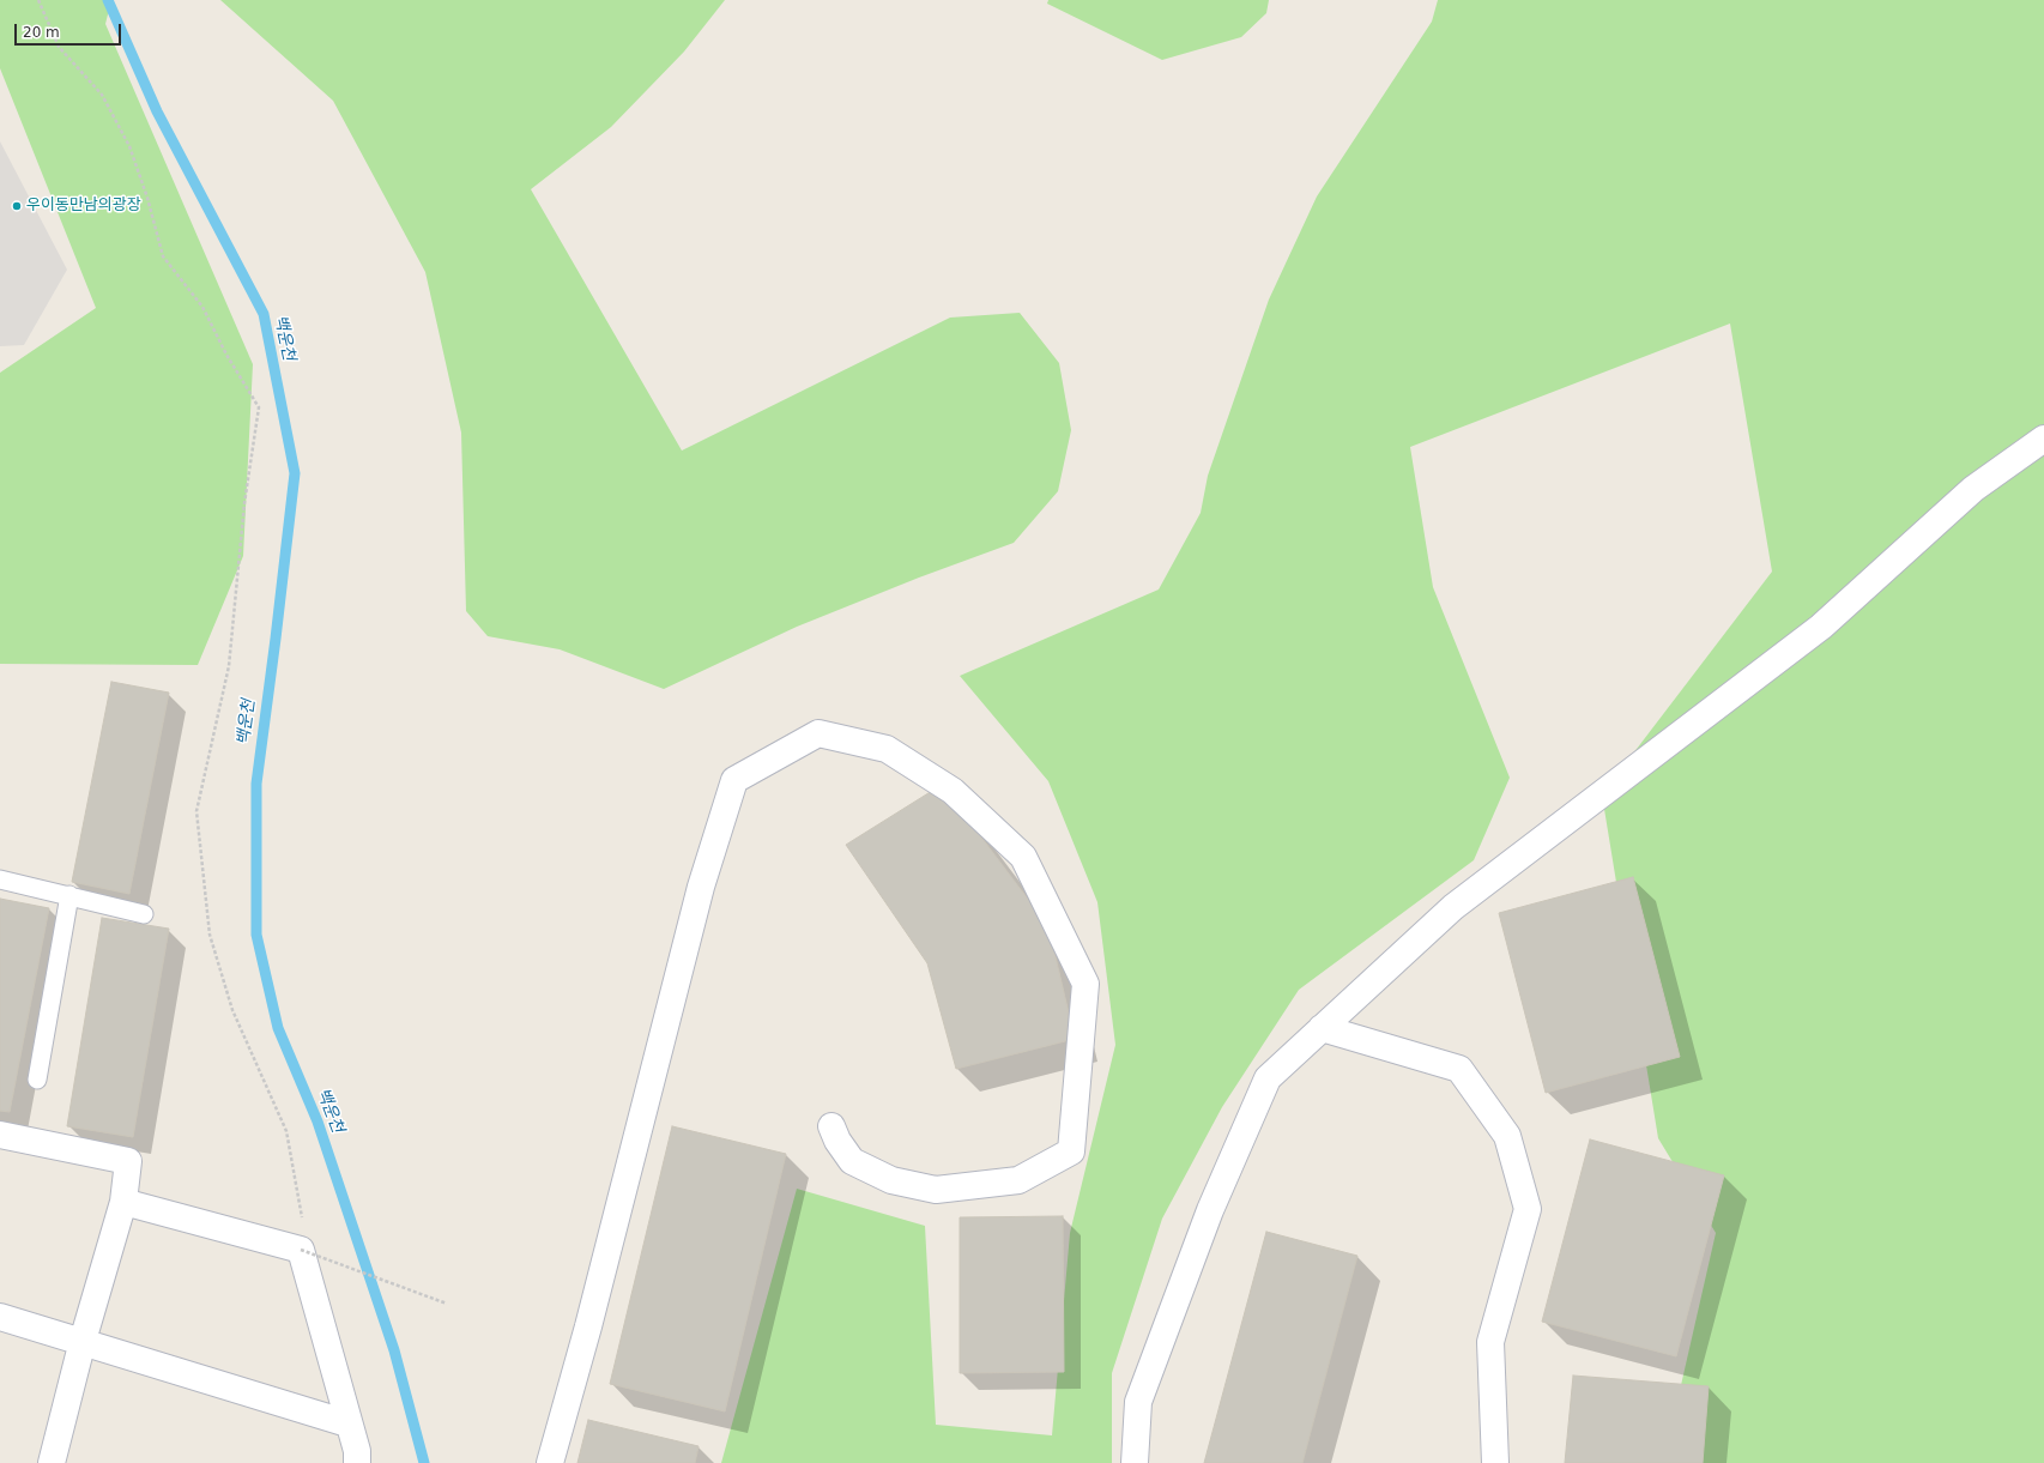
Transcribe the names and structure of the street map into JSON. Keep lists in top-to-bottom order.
{
  "water": ["백운천"],
  "places": ["우이동만남의광장"],
  "scale_bar": "20 m"
}
